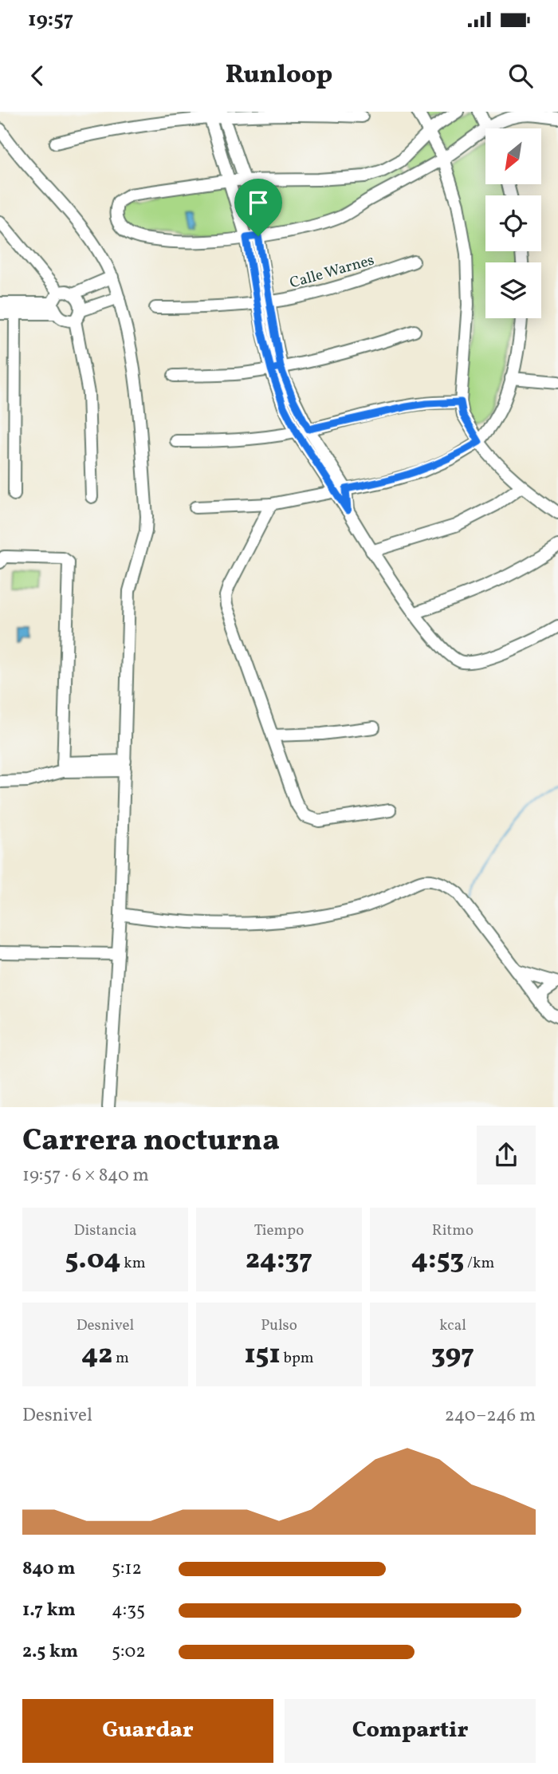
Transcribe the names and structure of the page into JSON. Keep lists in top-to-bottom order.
{
  "streets": {
    "street": ["Calle Warnes"]
  },
  "north": "bottom left",
  "page": {
    "status": "19:57",
    "header": "Runloop",
    "heading": ["Carrera nocturna", "19:57 · 6 × 840 m"],
    "stats": [
      ["Distancia", "5.04 km"],
      ["Tiempo", "24:37"],
      ["Ritmo", "4:53 /km"],
      ["Desnivel", "42 m"],
      ["Pulso", "151 bpm"],
      ["kcal", "397"]
    ],
    "chart": ["Desnivel", "240–246 m"],
    "list": [
      {
        "name": "840 m",
        "note": "5:12"
      },
      {
        "name": "1.7 km",
        "note": "4:35"
      },
      {
        "name": "2.5 km",
        "note": "5:02"
      }
    ],
    "buttons": ["Guardar", "Compartir"]
  }
}
